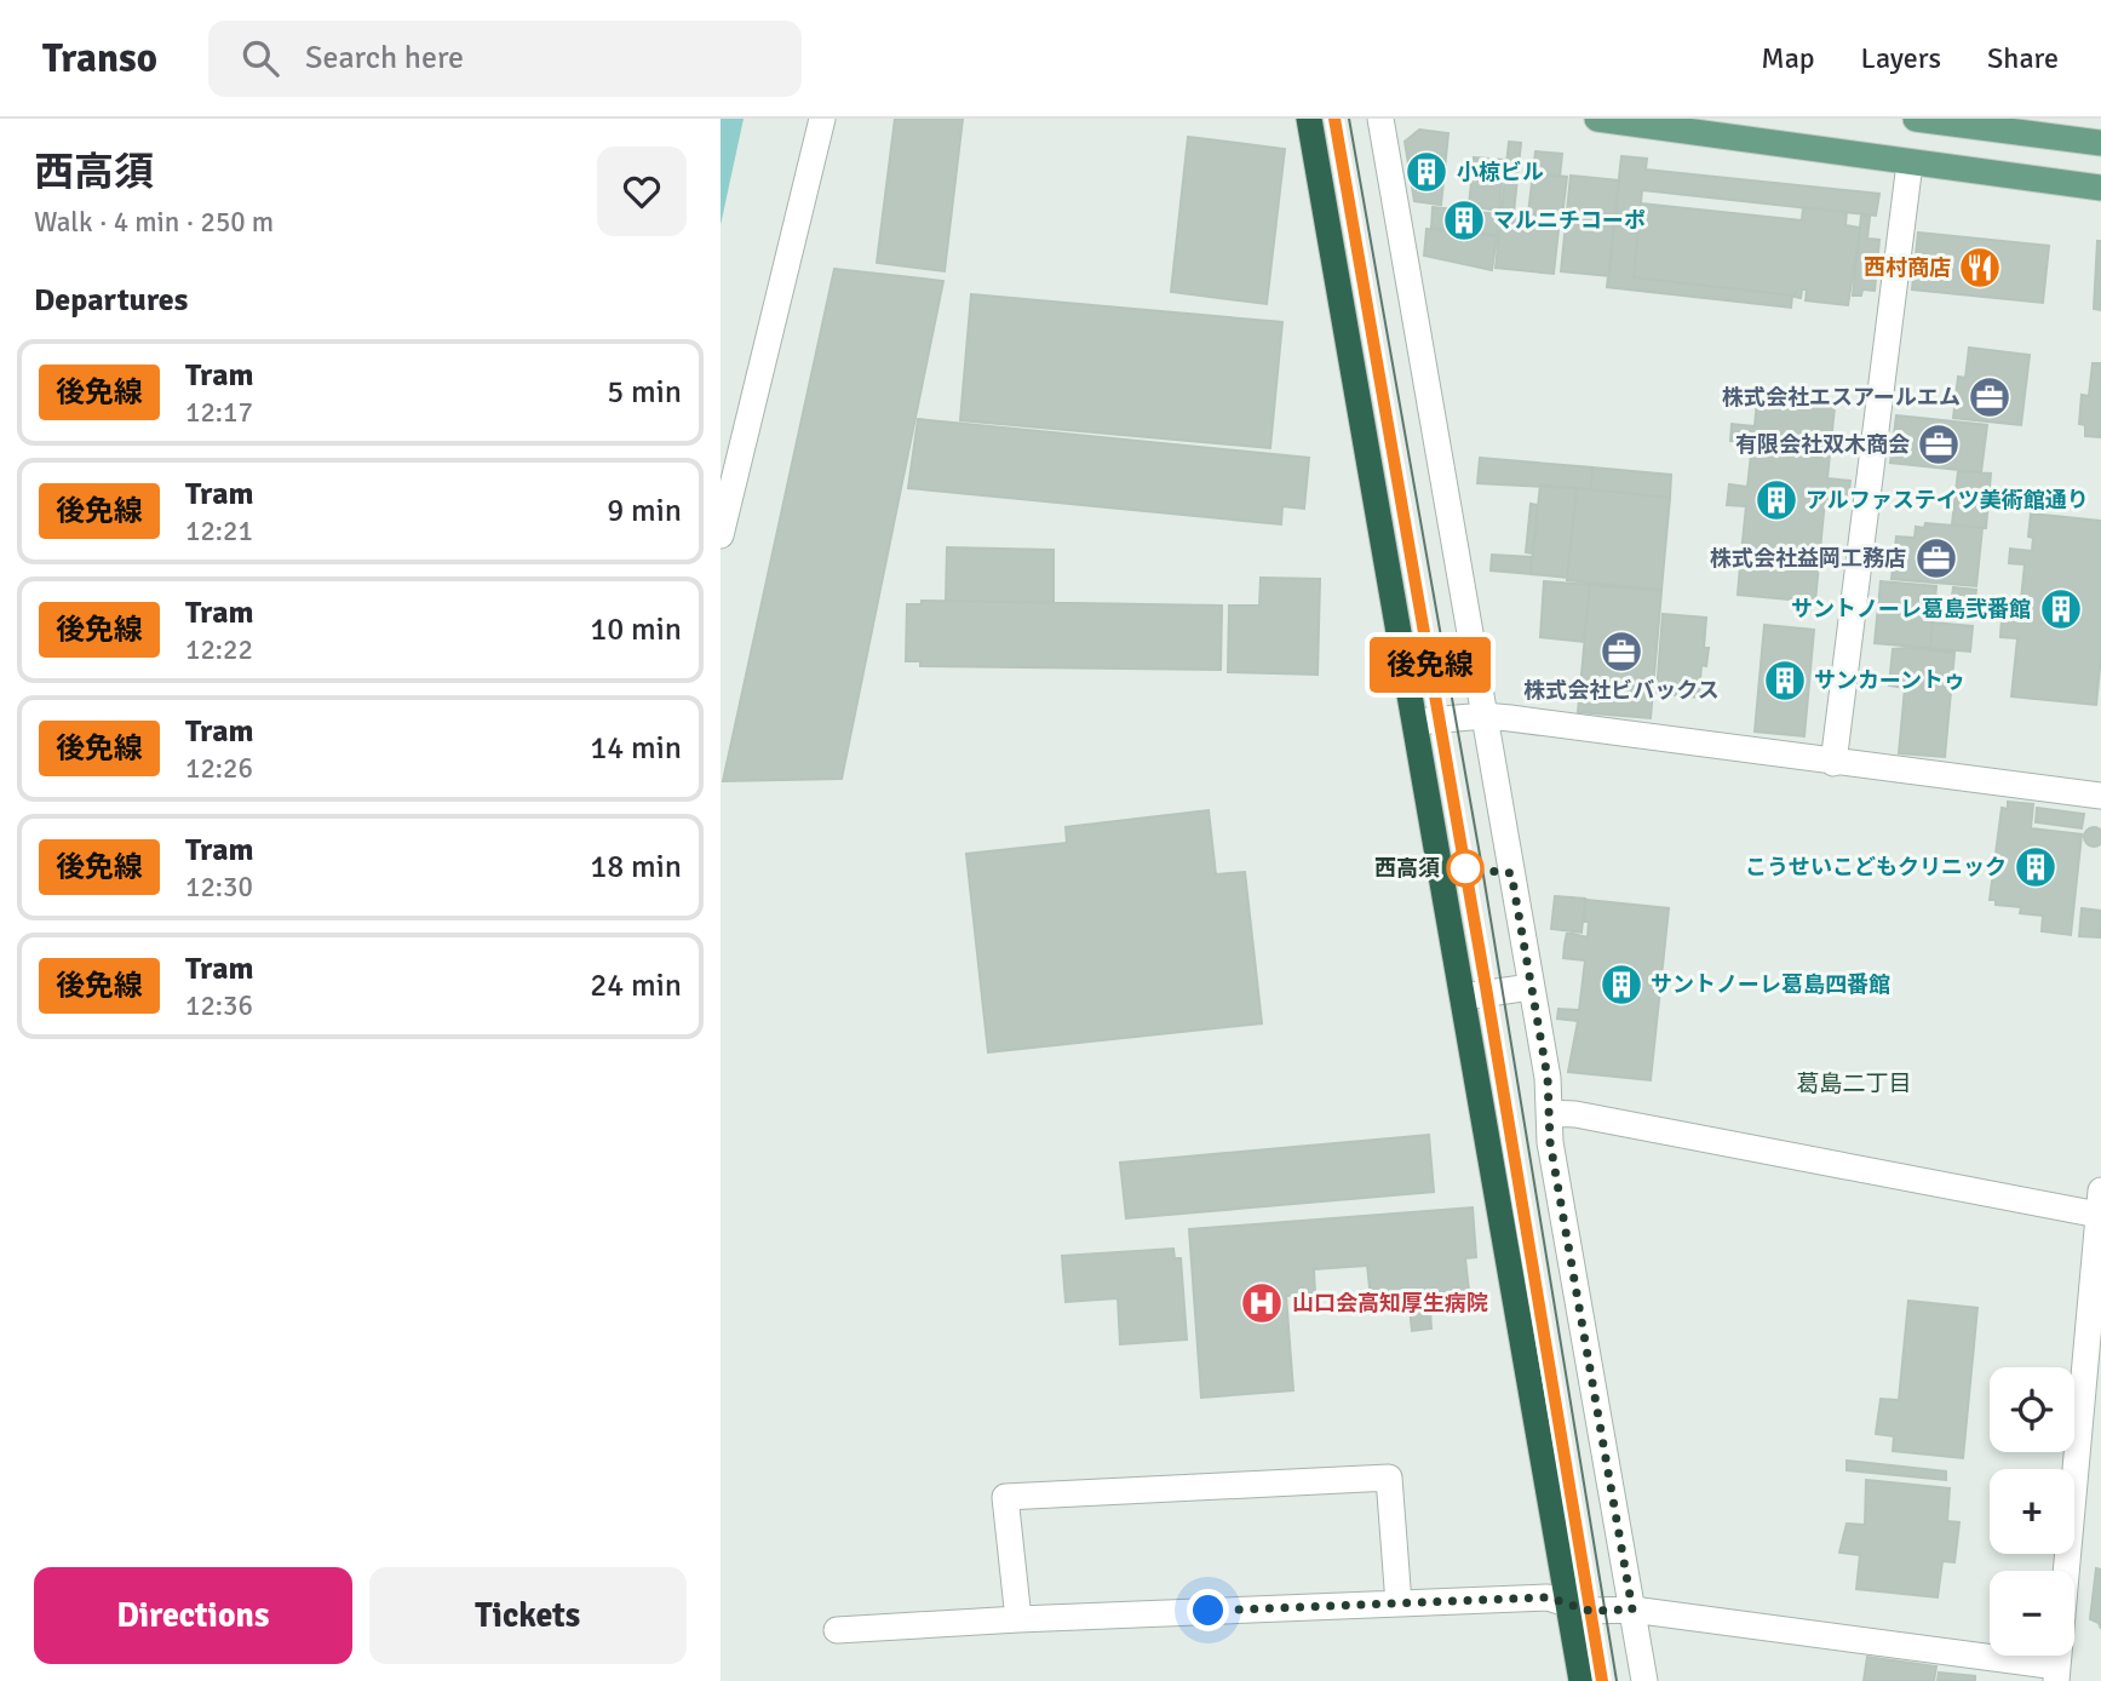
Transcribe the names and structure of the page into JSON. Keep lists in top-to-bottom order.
{
  "districts": ["葛島二丁目"],
  "places": {
    "building": [
      "小椋ビル",
      "マルニチコーポ",
      "アルファステイツ美術館通り",
      "サントノーレ葛島弐番館",
      "サンカーントゥ",
      "こうせいこどもクリニック",
      "サントノーレ葛島四番館"
    ],
    "restaurant": ["西村商店"],
    "office": [
      "株式会社エスアールエム",
      "有限会社双木商会",
      "株式会社益岡工務店",
      "株式会社ビバックス"
    ],
    "other": ["西高須"],
    "hospital": ["山口会高知厚生病院"]
  },
  "lines": ["tram line 後免線"],
  "page": {
    "header": "Transo",
    "search": "Search here",
    "nav": ["Map", "Layers", "Share"],
    "heading": [
      ["西高須", "Walk · 4 min · 250 m"],
      "Departures"
    ],
    "on_map": "後免線",
    "list": [
      {
        "mark": "後免線",
        "name": "Tram",
        "note": "12:17",
        "value": "5 min"
      },
      {
        "mark": "後免線",
        "name": "Tram",
        "note": "12:21",
        "value": "9 min"
      },
      {
        "mark": "後免線",
        "name": "Tram",
        "note": "12:22",
        "value": "10 min"
      },
      {
        "mark": "後免線",
        "name": "Tram",
        "note": "12:26",
        "value": "14 min"
      },
      {
        "mark": "後免線",
        "name": "Tram",
        "note": "12:30",
        "value": "18 min"
      },
      {
        "mark": "後免線",
        "name": "Tram",
        "note": "12:36",
        "value": "24 min"
      }
    ],
    "map_buttons": ["+", "−"],
    "buttons": ["Directions", "Tickets"]
  }
}
